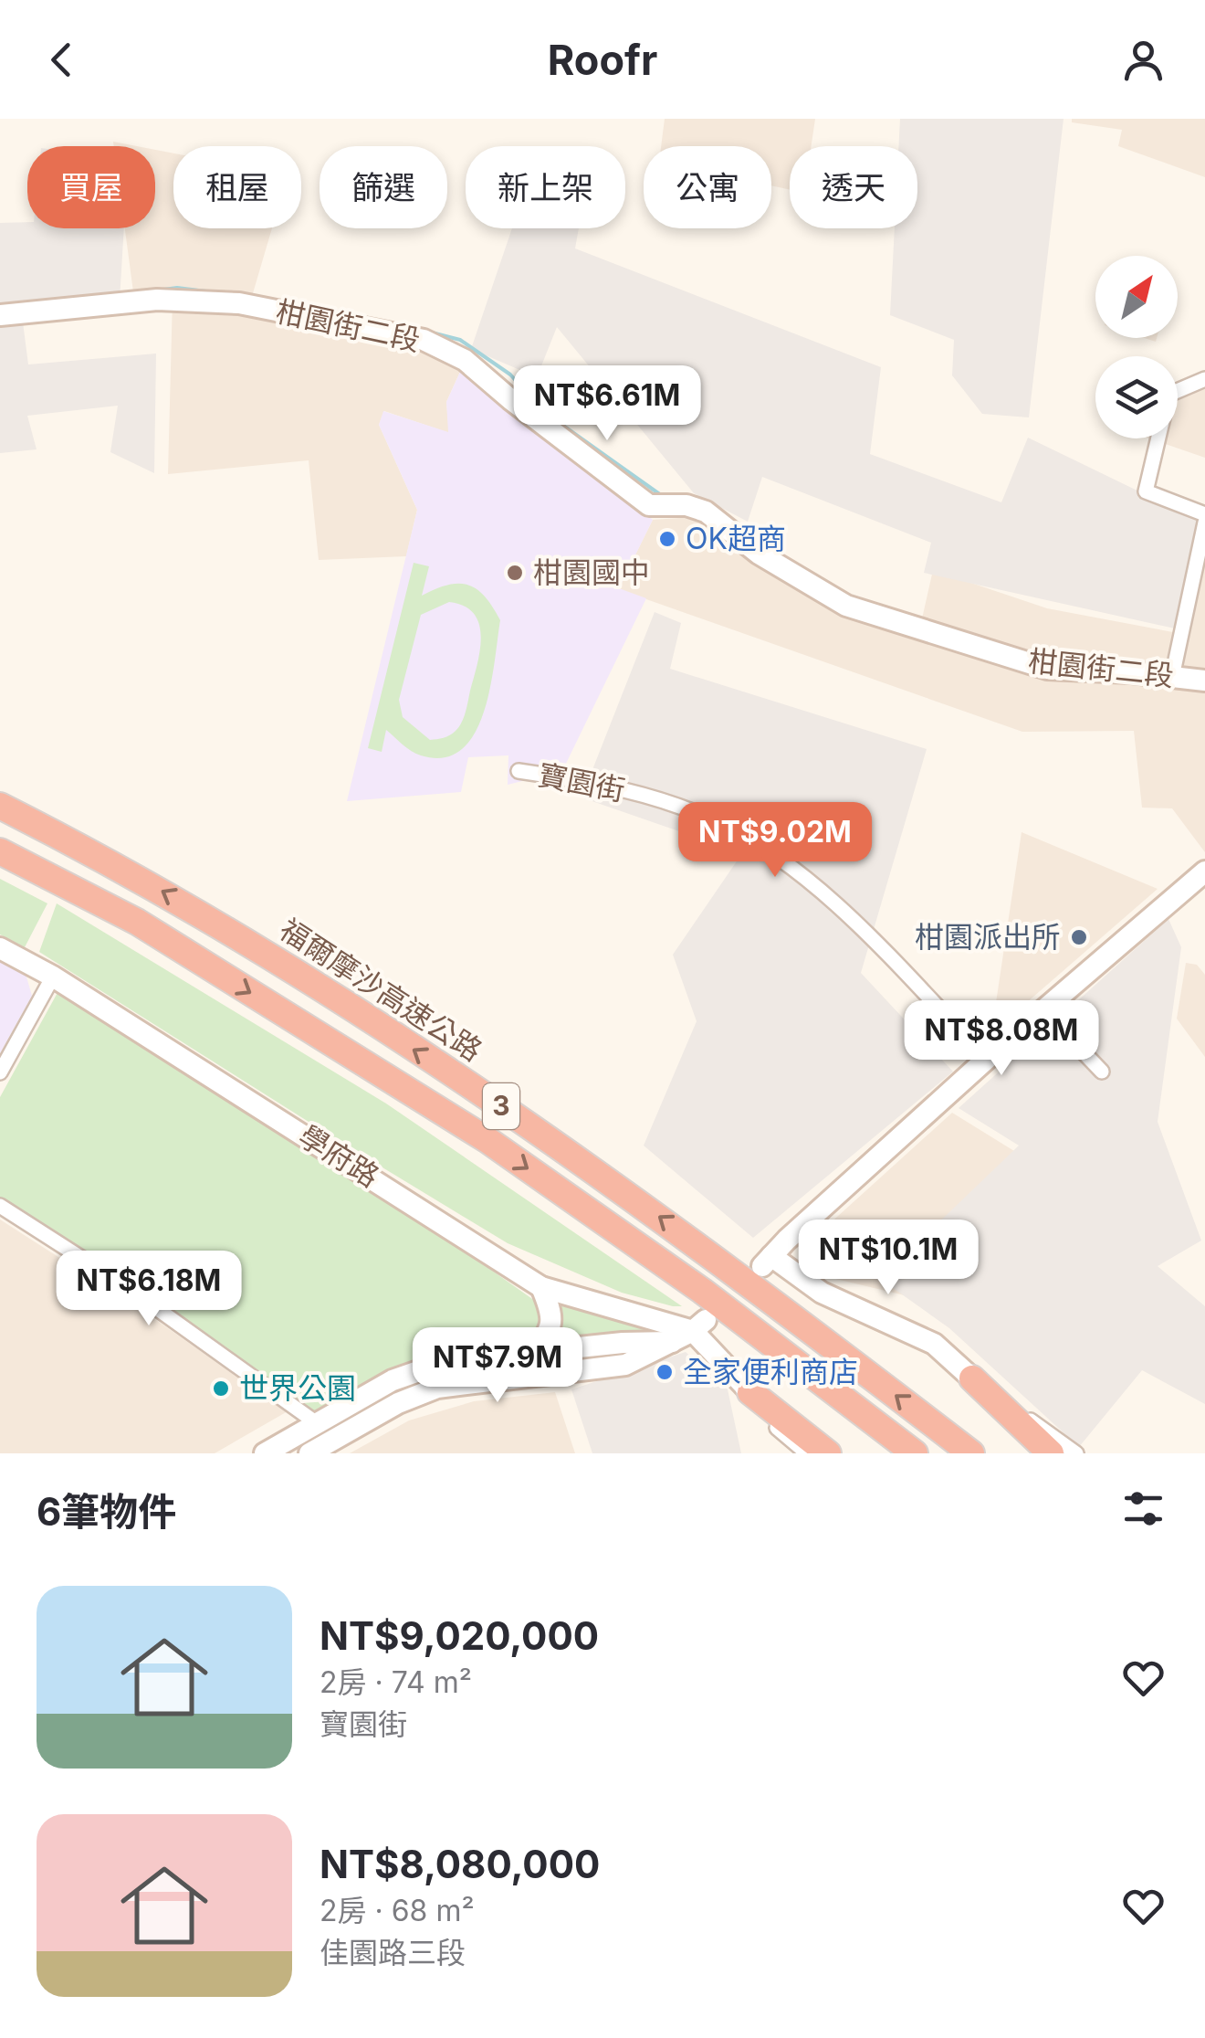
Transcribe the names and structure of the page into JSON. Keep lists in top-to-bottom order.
{
  "streets": {
    "highway": ["福爾摩沙高速公路", "3"],
    "street": ["柑園街二段", "寶園街", "學府路"]
  },
  "places": [
    "OK超商",
    "柑園國中",
    "柑園派出所",
    "全家便利商店",
    "世界公園"
  ],
  "north": "top right",
  "page": {
    "header": "Roofr",
    "chip": [
      "買屋",
      "租屋",
      "篩選",
      "新上架",
      "公寓",
      "透天"
    ],
    "price": [
      "NT$6.61M",
      "NT$9.02M",
      "NT$8.08M",
      "NT$10.1M",
      "NT$6.18M",
      "NT$7.9M"
    ],
    "heading": "6筆物件",
    "list": [
      {
        "name": "NT$9,020,000",
        "note": "2房 · 74 m² · 寶園街"
      },
      {
        "name": "NT$8,080,000",
        "note": "2房 · 68 m² · 佳園路三段"
      }
    ]
  }
}
